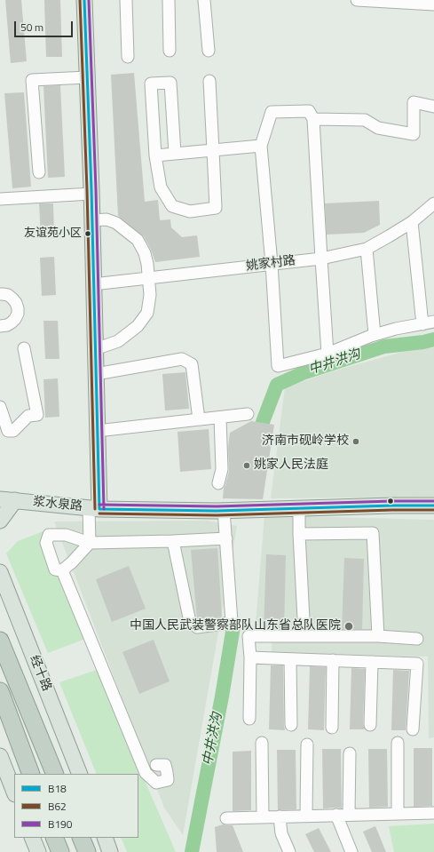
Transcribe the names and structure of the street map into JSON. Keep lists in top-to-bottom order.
{
  "streets": {
    "highway": ["经十路"],
    "main road": ["浆水泉路"],
    "street": ["姚家村路"]
  },
  "water": ["中井洪沟"],
  "places": [
    "友谊苑小区",
    "济南市砚岭学校",
    "姚家人民法庭",
    "中国人民武装警察部队山东省总队医院"
  ],
  "lines": ["transit line B18", "transit line B62", "transit line B190"],
  "legend": ["B18", "B62", "B190"],
  "scale_bar": "50 m"
}
